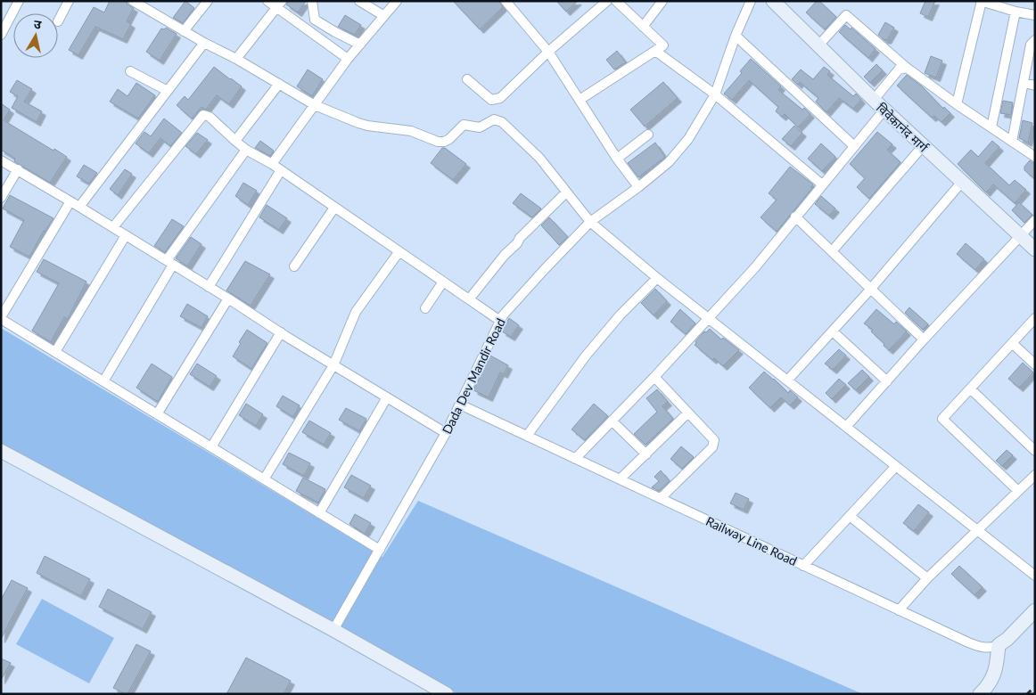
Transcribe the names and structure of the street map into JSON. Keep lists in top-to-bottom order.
{
  "streets": {
    "street": ["विवेकानंद मार्ग", "Dada Dev Mandir Road", "Railway Line Road"]
  },
  "crossings": [
    ["Dada Dev Mandir Road", "Railway Line Road"]
  ],
  "north": "top"
}
